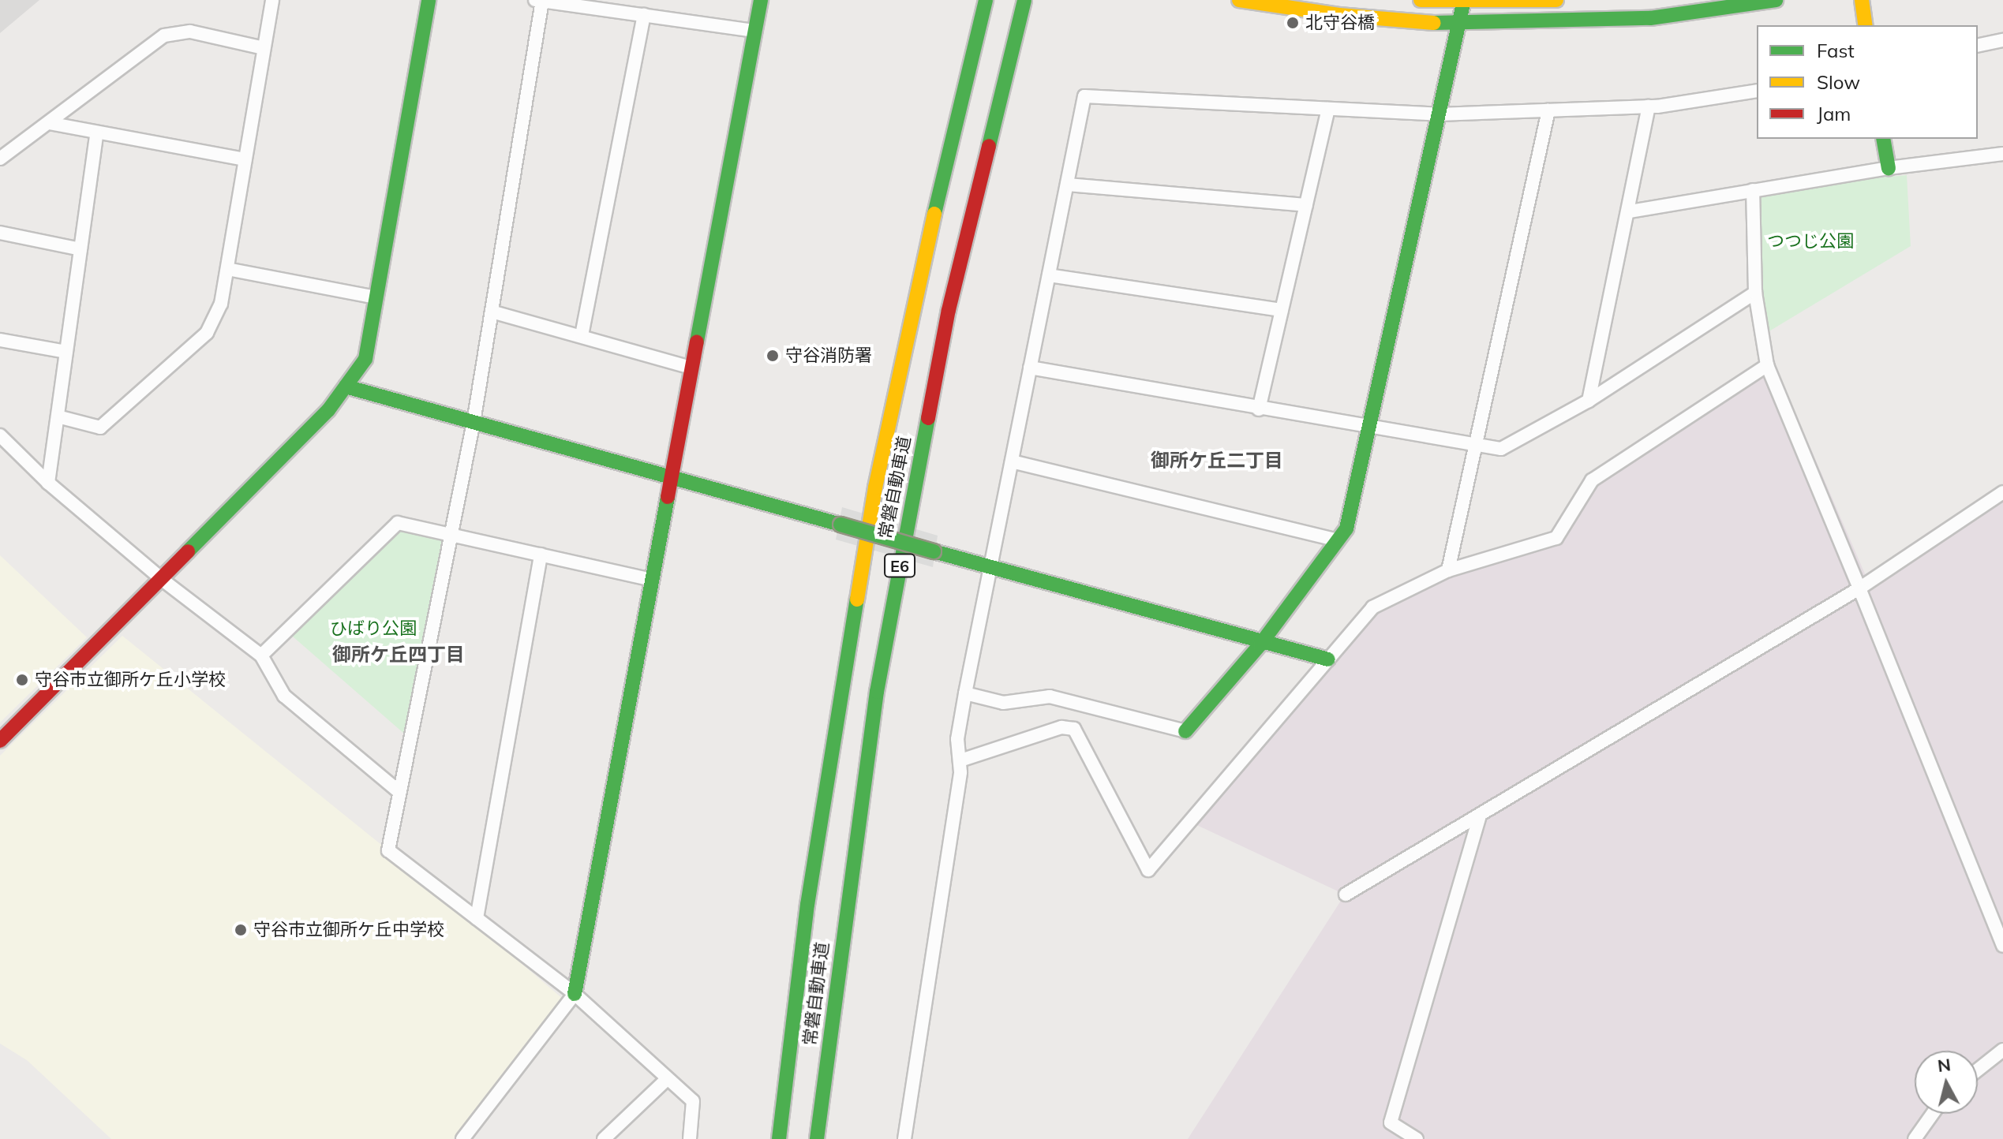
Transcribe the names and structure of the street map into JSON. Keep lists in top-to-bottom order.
{
  "streets": {
    "main road": ["常磐自動車道", "E6"]
  },
  "districts": ["御所ケ丘二丁目", "御所ケ丘四丁目"],
  "parks": ["つつじ公園", "ひばり公園"],
  "places": [
    "北守谷橋",
    "守谷消防署",
    "守谷市立御所ケ丘小学校",
    "守谷市立御所ケ丘中学校"
  ],
  "legend": ["Fast", "Slow", "Jam"],
  "north": "top"
}
